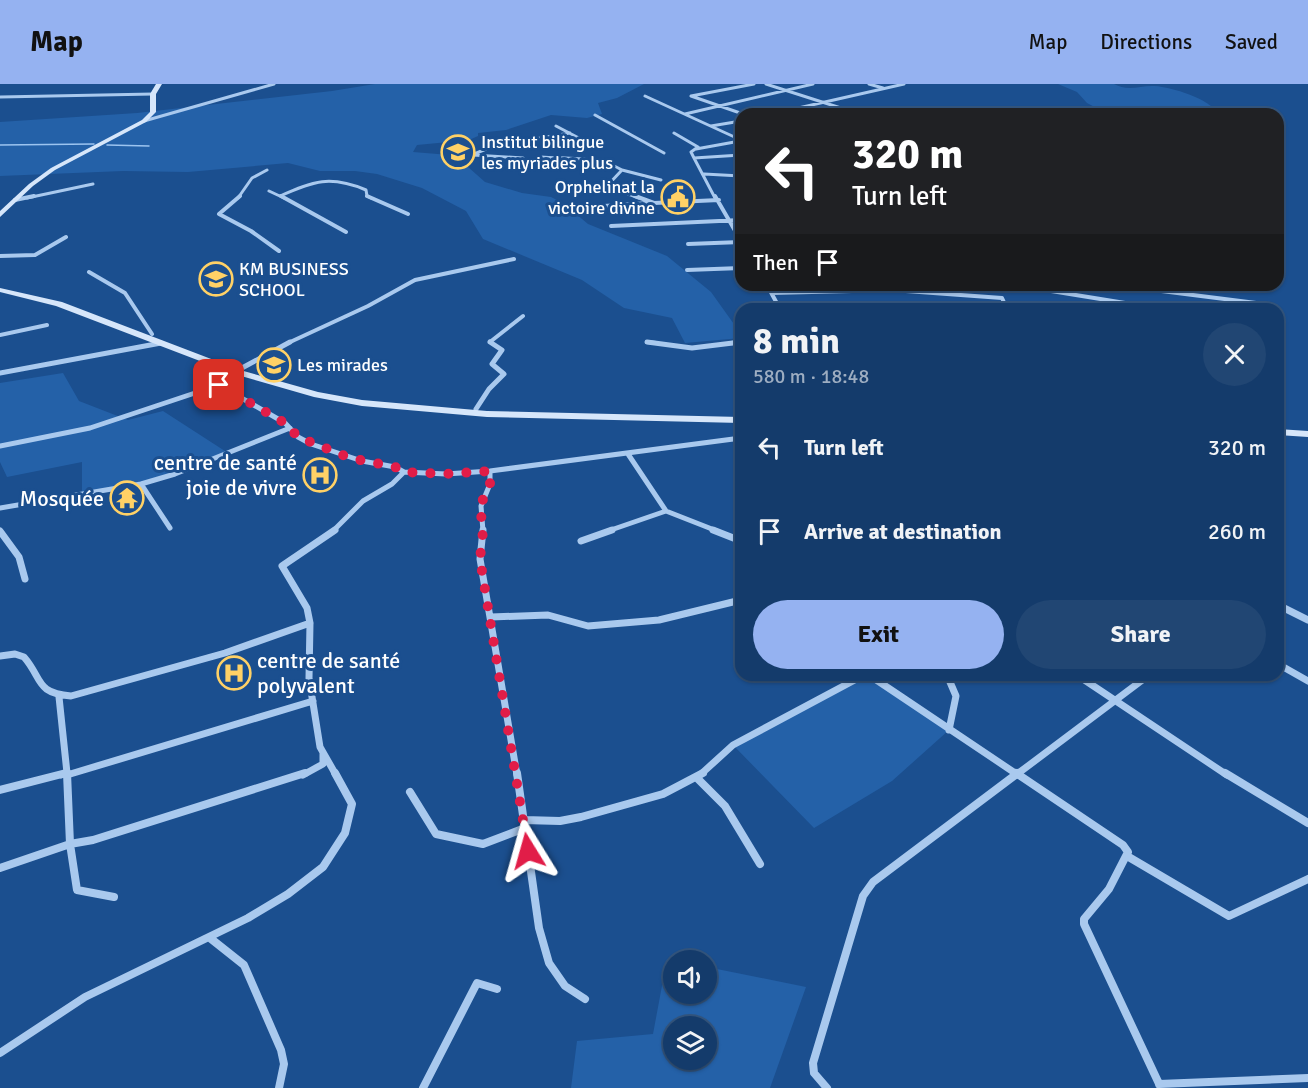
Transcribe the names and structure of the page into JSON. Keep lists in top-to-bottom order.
{
  "places": {
    "school or university": ["Institut bilingue les myriades plus", "KM BUSINESS SCHOOL", "Les mirades"],
    "public building": ["Orphelinat la victoire divine"],
    "hospital": ["centre de santé joie de vivre", "centre de santé polyvalent"],
    "temple": ["Mosquée"]
  },
  "page": {
    "header": "Map",
    "nav": ["Map", "Directions", "Saved"],
    "turn": ["320 m", "Turn left"],
    "then": "Then",
    "heading": ["8 min", "580 m · 18:48"],
    "list": [
      {
        "name": "Turn left",
        "value": "320 m"
      },
      {
        "name": "Arrive at destination",
        "value": "260 m"
      }
    ],
    "buttons": ["Exit", "Share"]
  }
}
